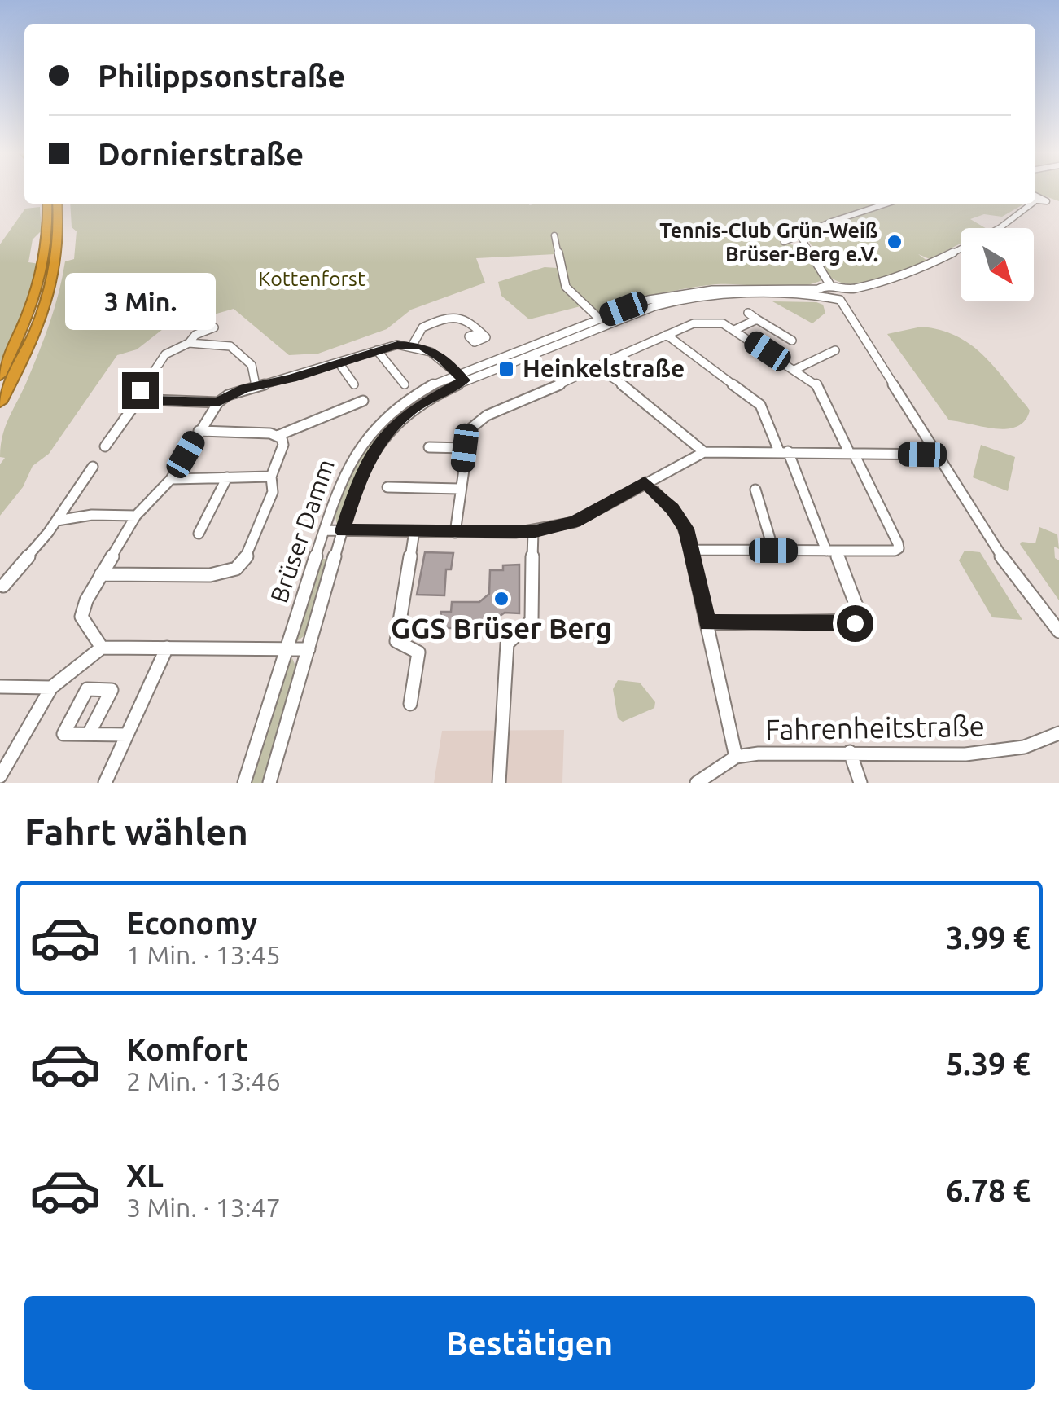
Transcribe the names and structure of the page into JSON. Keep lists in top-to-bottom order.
{
  "streets": {
    "street": ["Brüser Damm", "Fahrenheitstraße"]
  },
  "parks": ["Kottenforst"],
  "places": {
    "other": ["Tennis-Club Grün-Weiß Brüser-Berg e.V.", "GGS Brüser Berg"],
    "transit": ["Heinkelstraße"]
  },
  "north": "bottom right",
  "page": {
    "banner": ["Philippsonstraße", "Dornierstraße"],
    "bubble": "3 Min.",
    "heading": "Fahrt wählen",
    "list": [
      {
        "name": "Economy",
        "note": "1 Min. · 13:45",
        "value": "3.99 €"
      },
      {
        "name": "Komfort",
        "note": "2 Min. · 13:46",
        "value": "5.39 €"
      },
      {
        "name": "XL",
        "note": "3 Min. · 13:47",
        "value": "6.78 €"
      }
    ],
    "buttons": "Bestätigen"
  }
}
